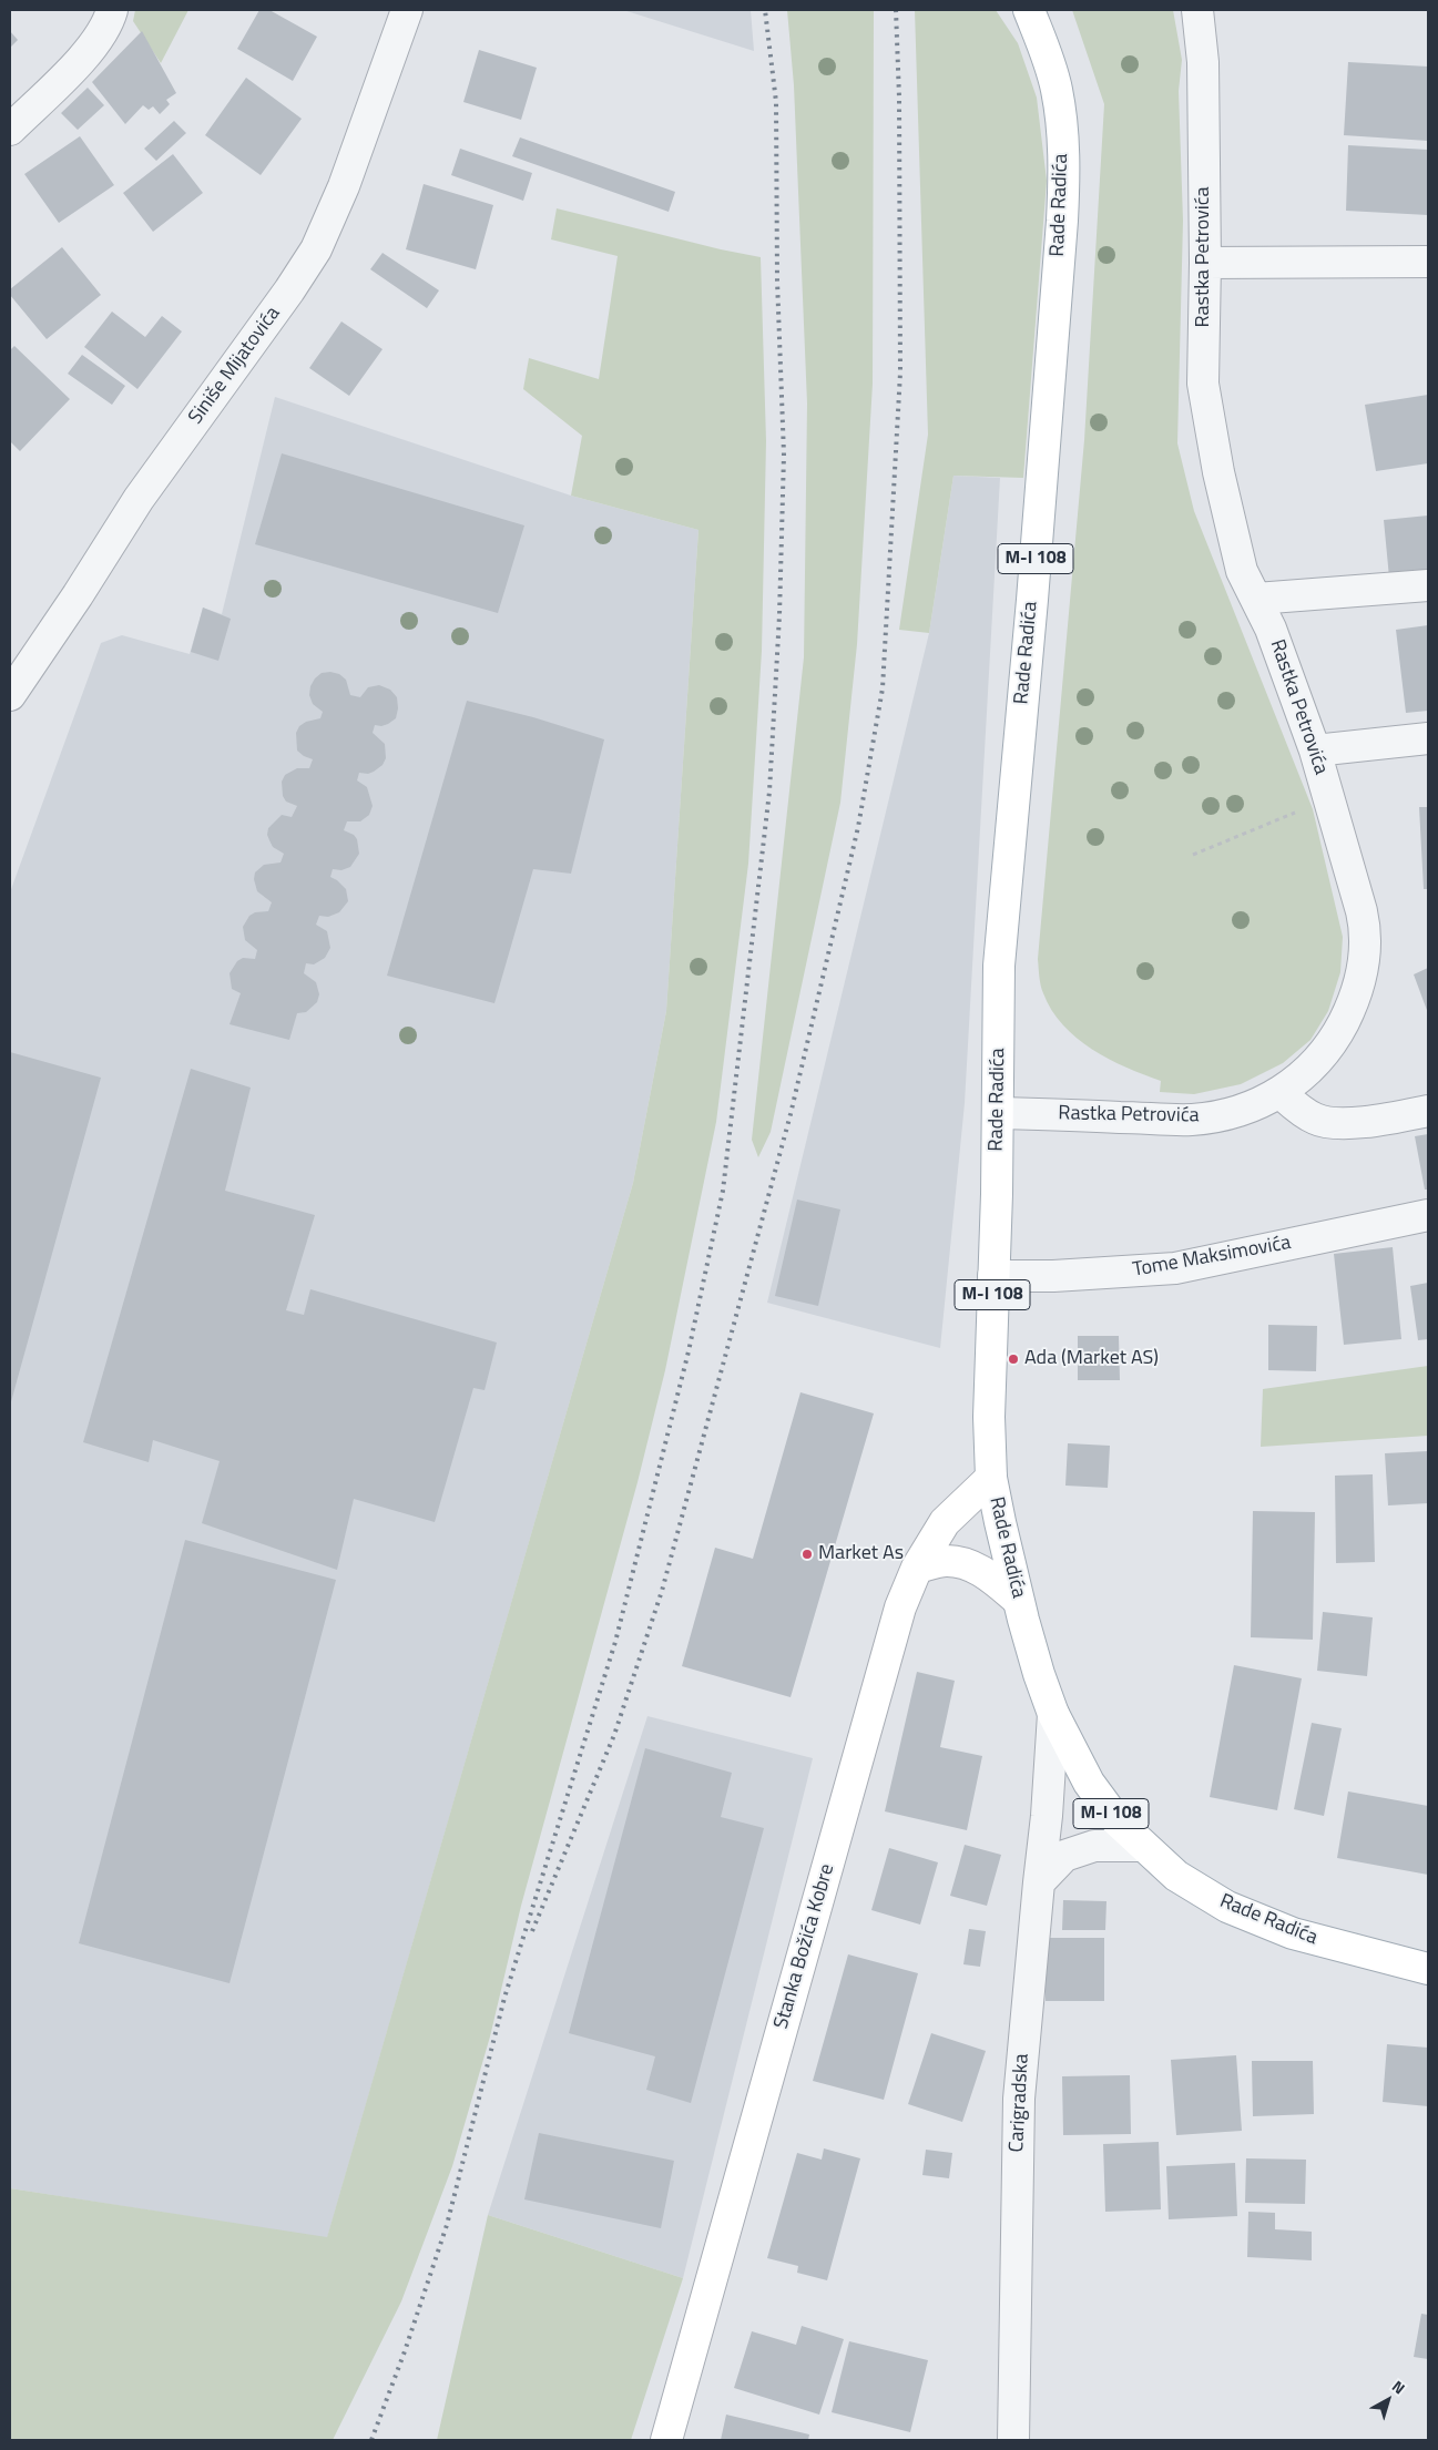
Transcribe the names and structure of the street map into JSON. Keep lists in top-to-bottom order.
{
  "streets": {
    "main road": ["Rade Radića", "M-I 108", "Stanka Božića Kobre"],
    "street": [
      "Rastka Petrovića",
      "Siniše Mijatovića",
      "Tome Maksimovića",
      "Carigradska"
    ]
  },
  "crossings": [
    ["Rade Radića", "Rastka Petrovića"],
    ["Rade Radića", "Tome Maksimovića"],
    ["Rade Radića", "Stanka Božića Kobre"],
    ["Rade Radića", "Carigradska"]
  ],
  "places": ["Ada (Market AS)", "Market As"],
  "north": "top right"
}
